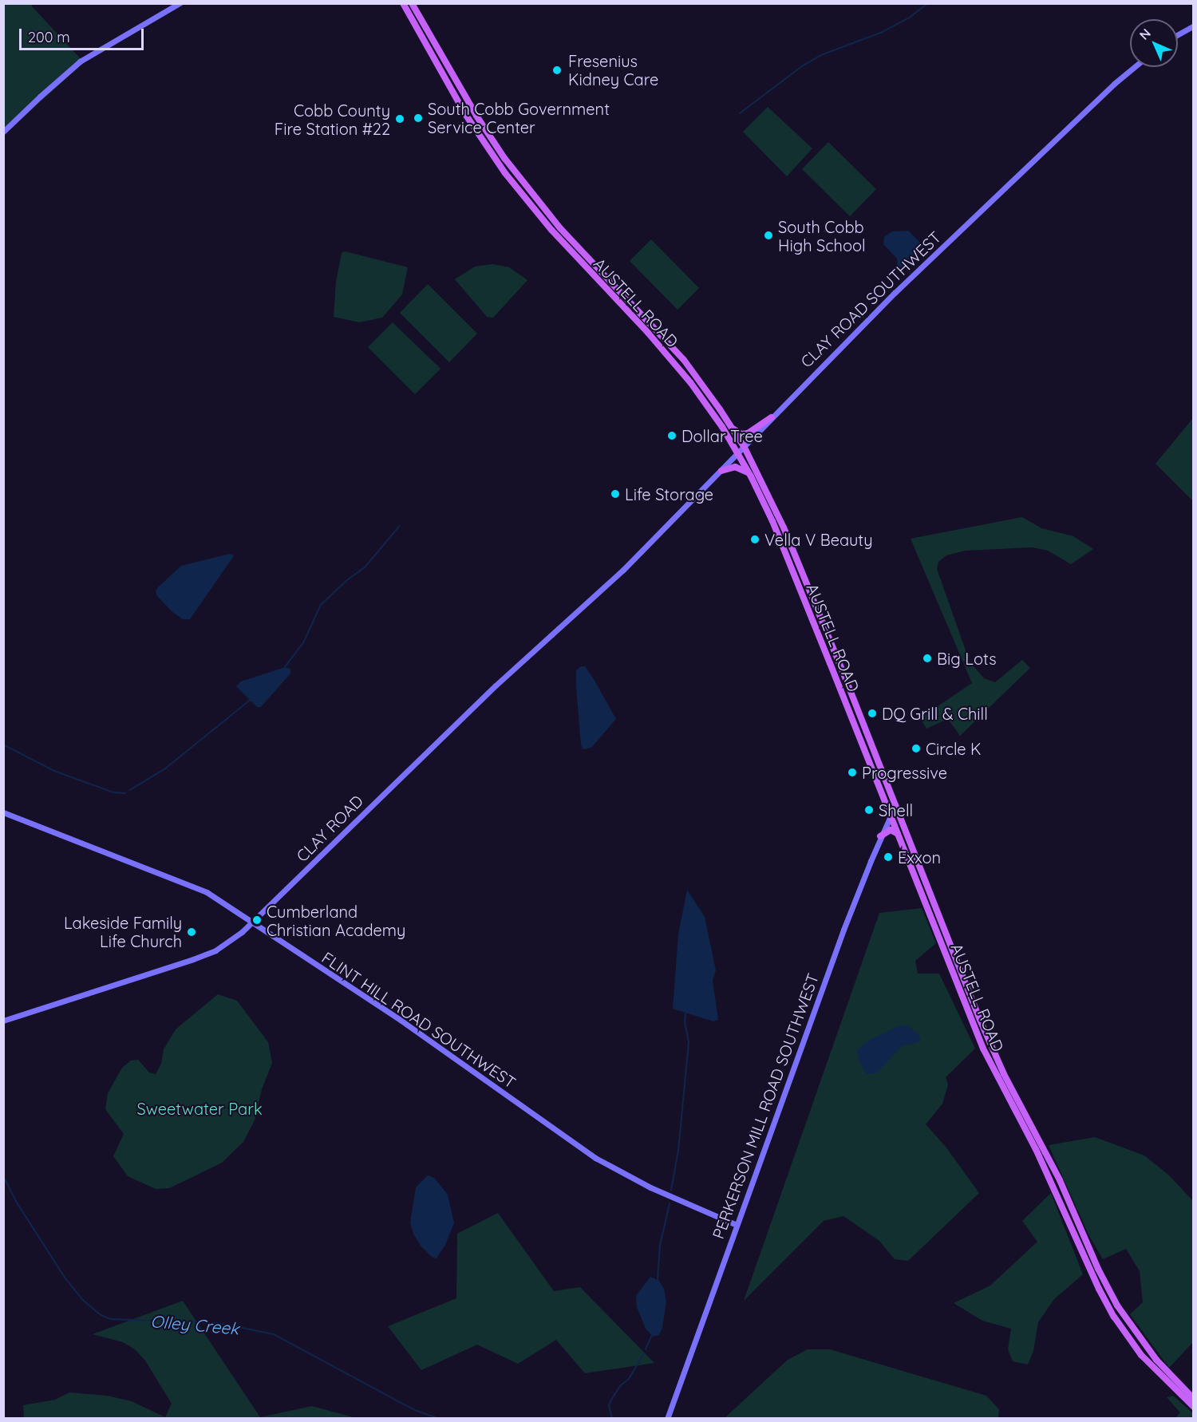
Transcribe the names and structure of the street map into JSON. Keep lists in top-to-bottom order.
{
  "streets": {
    "main road": ["AUSTELL ROAD"],
    "street": [
      "CLAY ROAD SOUTHWEST",
      "CLAY ROAD",
      "FLINT HILL ROAD SOUTHWEST",
      "PERKERSON MILL ROAD SOUTHWEST"
    ]
  },
  "crossings": [
    ["CLAY ROAD SOUTHWEST", "AUSTELL ROAD"],
    ["CLAY ROAD SOUTHWEST", "CLAY ROAD"],
    ["AUSTELL ROAD", "PERKERSON MILL ROAD SOUTHWEST"],
    ["CLAY ROAD", "FLINT HILL ROAD SOUTHWEST"],
    ["FLINT HILL ROAD SOUTHWEST", "PERKERSON MILL ROAD SOUTHWEST"]
  ],
  "water": ["Olley Creek"],
  "parks": ["Sweetwater Park"],
  "places": [
    "Fresenius Kidney Care",
    "South Cobb Government Service Center",
    "Cobb County Fire Station #22",
    "South Cobb High School",
    "Dollar Tree",
    "Life Storage",
    "Vella V Beauty",
    "Big Lots",
    "DQ Grill & Chill",
    "Circle K",
    "Progressive",
    "Shell",
    "Exxon",
    "Cumberland Christian Academy",
    "Lakeside Family Life Church"
  ],
  "scale_bar": "200 m",
  "north": "top left"
}
